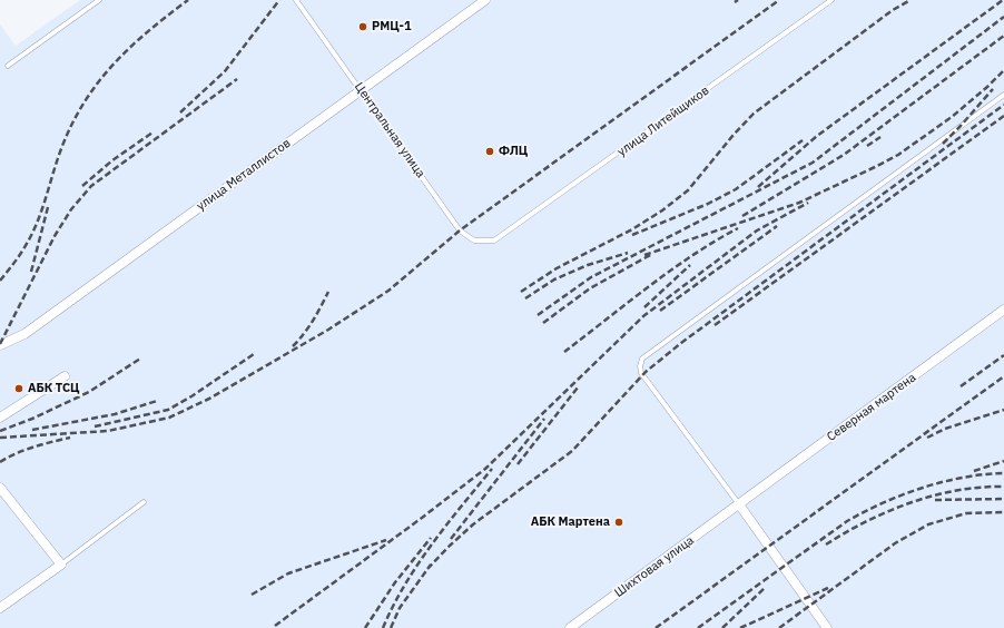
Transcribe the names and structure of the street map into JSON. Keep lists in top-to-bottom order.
{
  "streets": {
    "street": ["улица Металлистов", "Северная мартена", "Шихтовая улица"],
    "lane": ["улица Литейщиков", "Центральная улица"]
  },
  "crossings": [
    ["улица Литейщиков", "Центральная улица"],
    ["Центральная улица", "улица Металлистов"],
    ["Северная мартена", "Шихтовая улица"]
  ],
  "places": [
    "РМЦ-1",
    "ФЛЦ",
    "АБК ТСЦ",
    "АБК Мартена"
  ]
}
